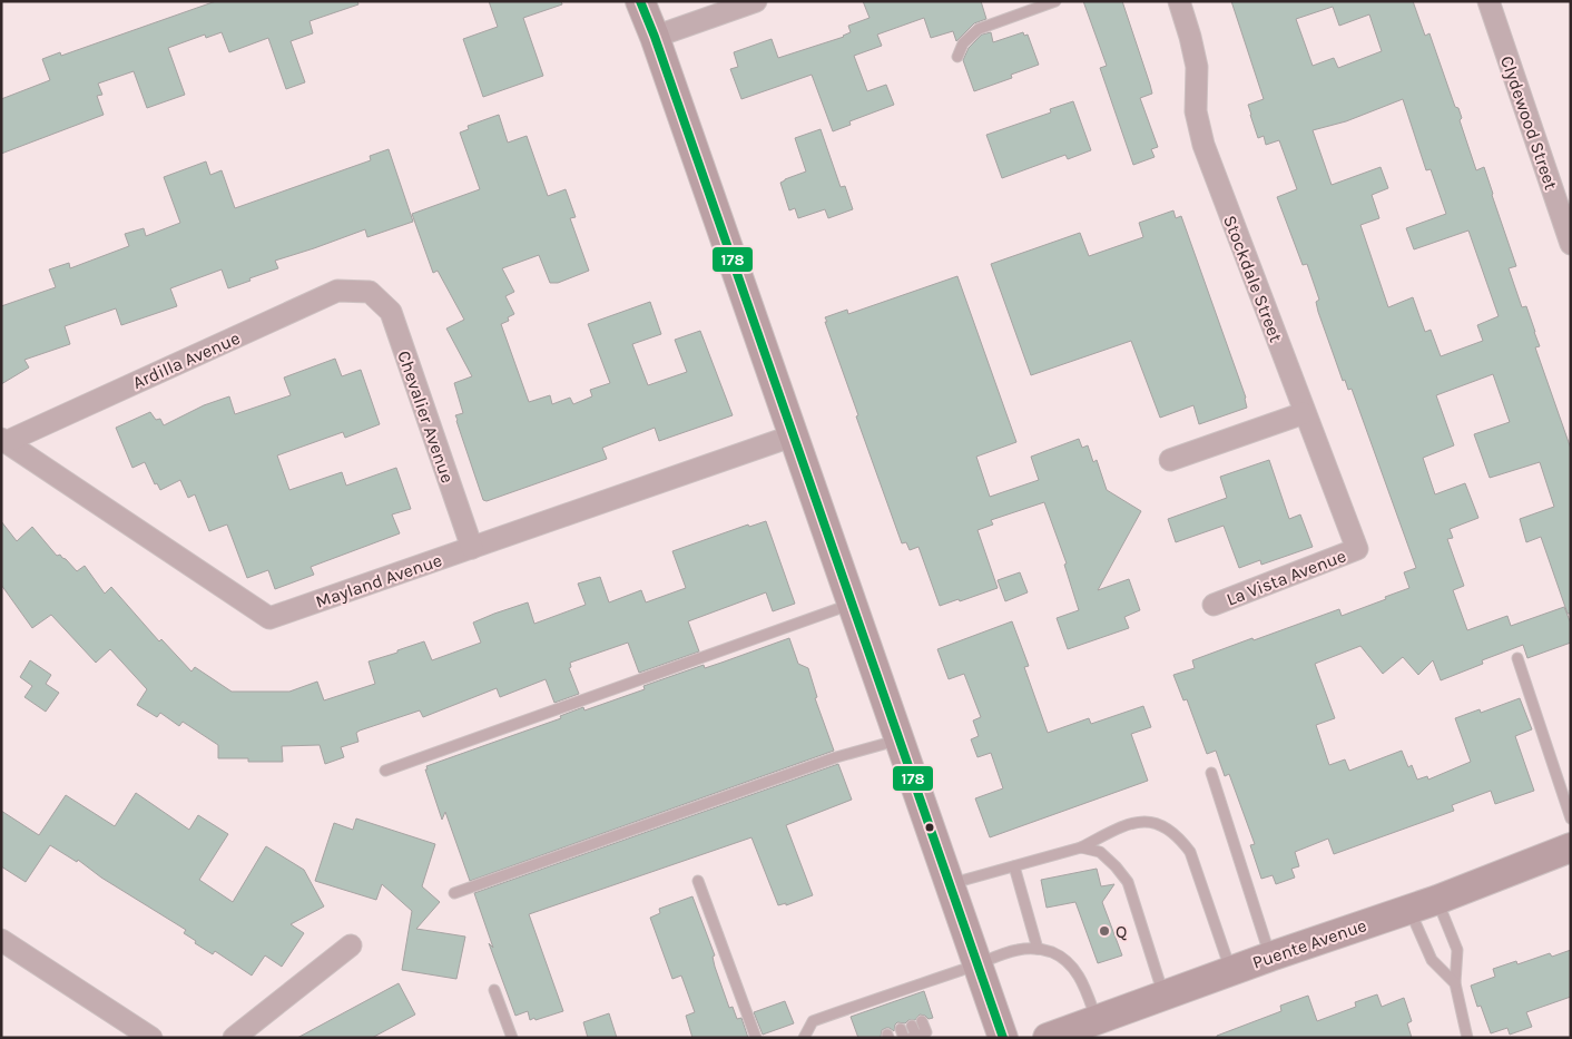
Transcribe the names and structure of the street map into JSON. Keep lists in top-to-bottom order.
{
  "streets": {
    "street": [
      "Clydewood Street",
      "Stockdale Street",
      "Ardilla Avenue",
      "Chevalier Avenue",
      "La Vista Avenue",
      "Mayland Avenue",
      "Puente Avenue"
    ]
  },
  "crossings": [
    ["Stockdale Street", "La Vista Avenue"],
    ["Ardilla Avenue", "Chevalier Avenue"],
    ["Ardilla Avenue", "Mayland Avenue"],
    ["Chevalier Avenue", "Mayland Avenue"]
  ],
  "places": ["Q"],
  "lines": ["transit line 178"]
}
